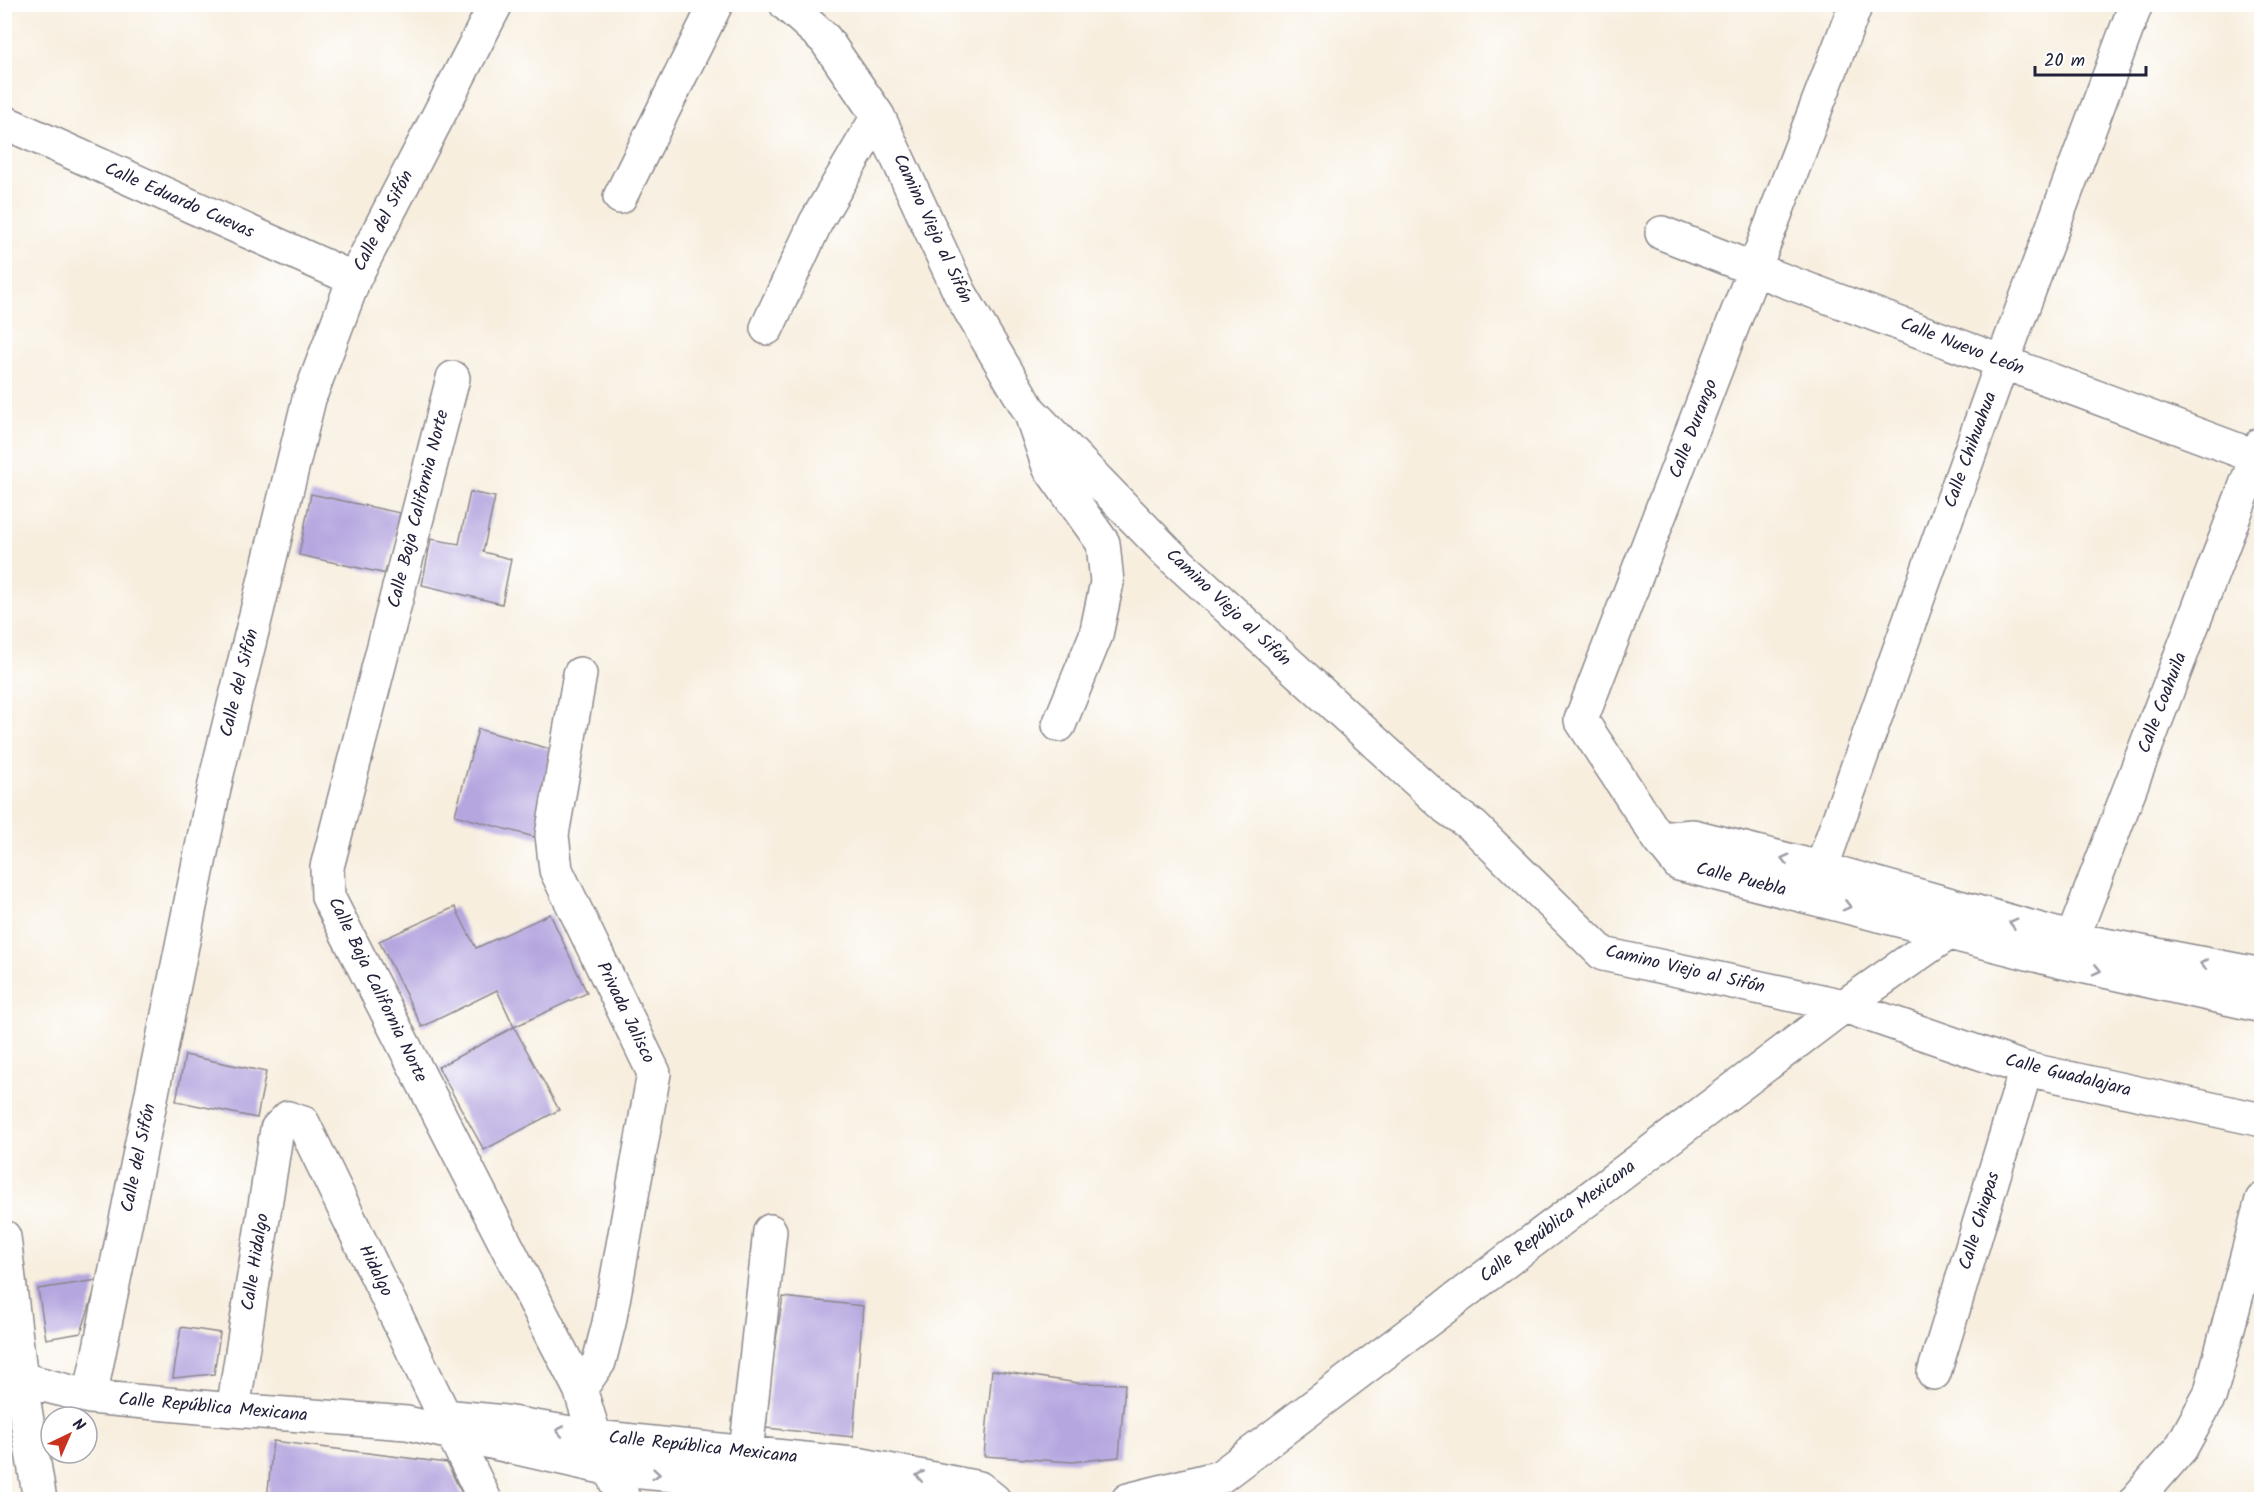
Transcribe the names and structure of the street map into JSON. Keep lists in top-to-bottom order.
{
  "streets": {
    "street": [
      "Calle Eduardo Cuevas",
      "Calle del Sifón",
      "Camino Viejo al Sifón",
      "Calle Nuevo León",
      "Calle Durango",
      "Calle Chihuahua",
      "Calle Baja California Norte",
      "Calle Coahuila",
      "Calle Puebla",
      "Privada Jalisco",
      "Calle Guadalajara",
      "Calle Chiapas",
      "Calle República Mexicana",
      "Calle Hidalgo",
      "Hidalgo"
    ]
  },
  "crossings": [
    ["Calle Eduardo Cuevas", "Calle del Sifón"],
    ["Calle del Sifón", "Calle República Mexicana"],
    ["Camino Viejo al Sifón", "Calle Guadalajara"],
    ["Camino Viejo al Sifón", "Calle República Mexicana"],
    ["Calle Nuevo León", "Calle Durango"],
    ["Calle Nuevo León", "Calle Chihuahua"],
    ["Calle Nuevo León", "Calle Coahuila"],
    ["Calle Durango", "Calle Puebla"],
    ["Calle Chihuahua", "Calle Puebla"],
    ["Calle Baja California Norte", "Privada Jalisco"],
    ["Calle Baja California Norte", "Calle República Mexicana"],
    ["Calle Coahuila", "Calle Puebla"],
    ["Calle Puebla", "Calle República Mexicana"],
    ["Calle Guadalajara", "Calle Chiapas"],
    ["Calle Guadalajara", "Calle República Mexicana"],
    ["Calle República Mexicana", "Calle Hidalgo"],
    ["Calle República Mexicana", "Hidalgo"],
    ["Calle Hidalgo", "Hidalgo"]
  ],
  "scale_bar": "20 m",
  "north": "top right"
}
